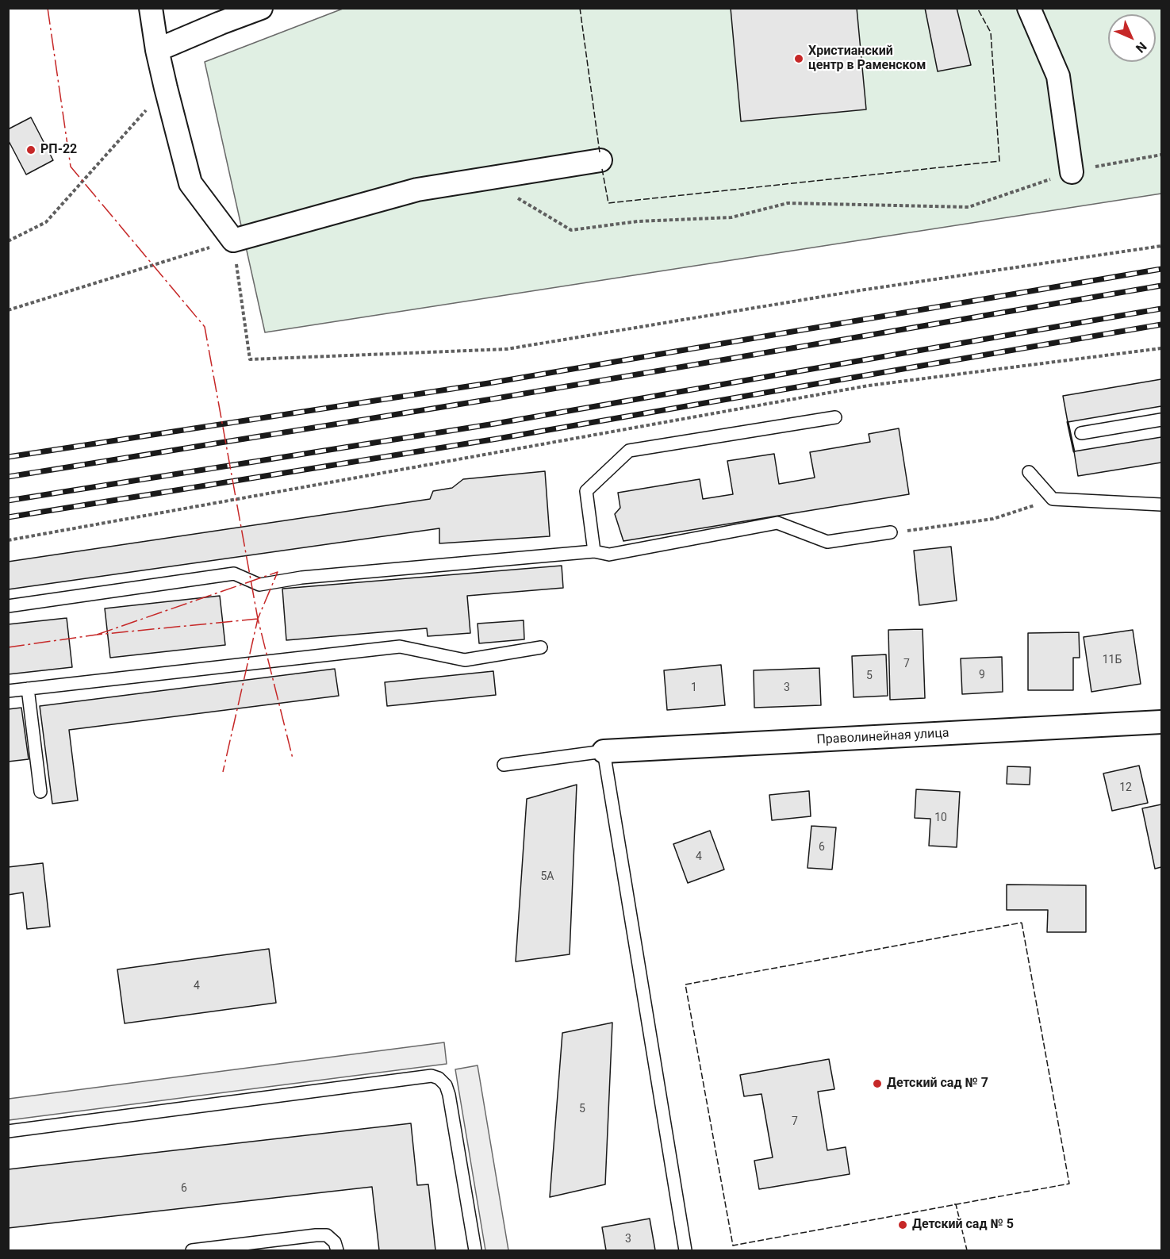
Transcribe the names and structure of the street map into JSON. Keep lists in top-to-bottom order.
{
  "streets": {
    "street": ["Праволинейная улица"]
  },
  "places": [
    "Христианский центр в Раменском",
    "РП-22",
    "Детский сад № 7",
    "Детский сад № 5"
  ],
  "house_numbers": [
    "11Б",
    "7",
    "9",
    "5",
    "1",
    "3",
    "12",
    "10",
    "6",
    "4",
    "5А",
    "4",
    "5",
    "7",
    "6",
    "3"
  ],
  "north": "bottom right"
}
